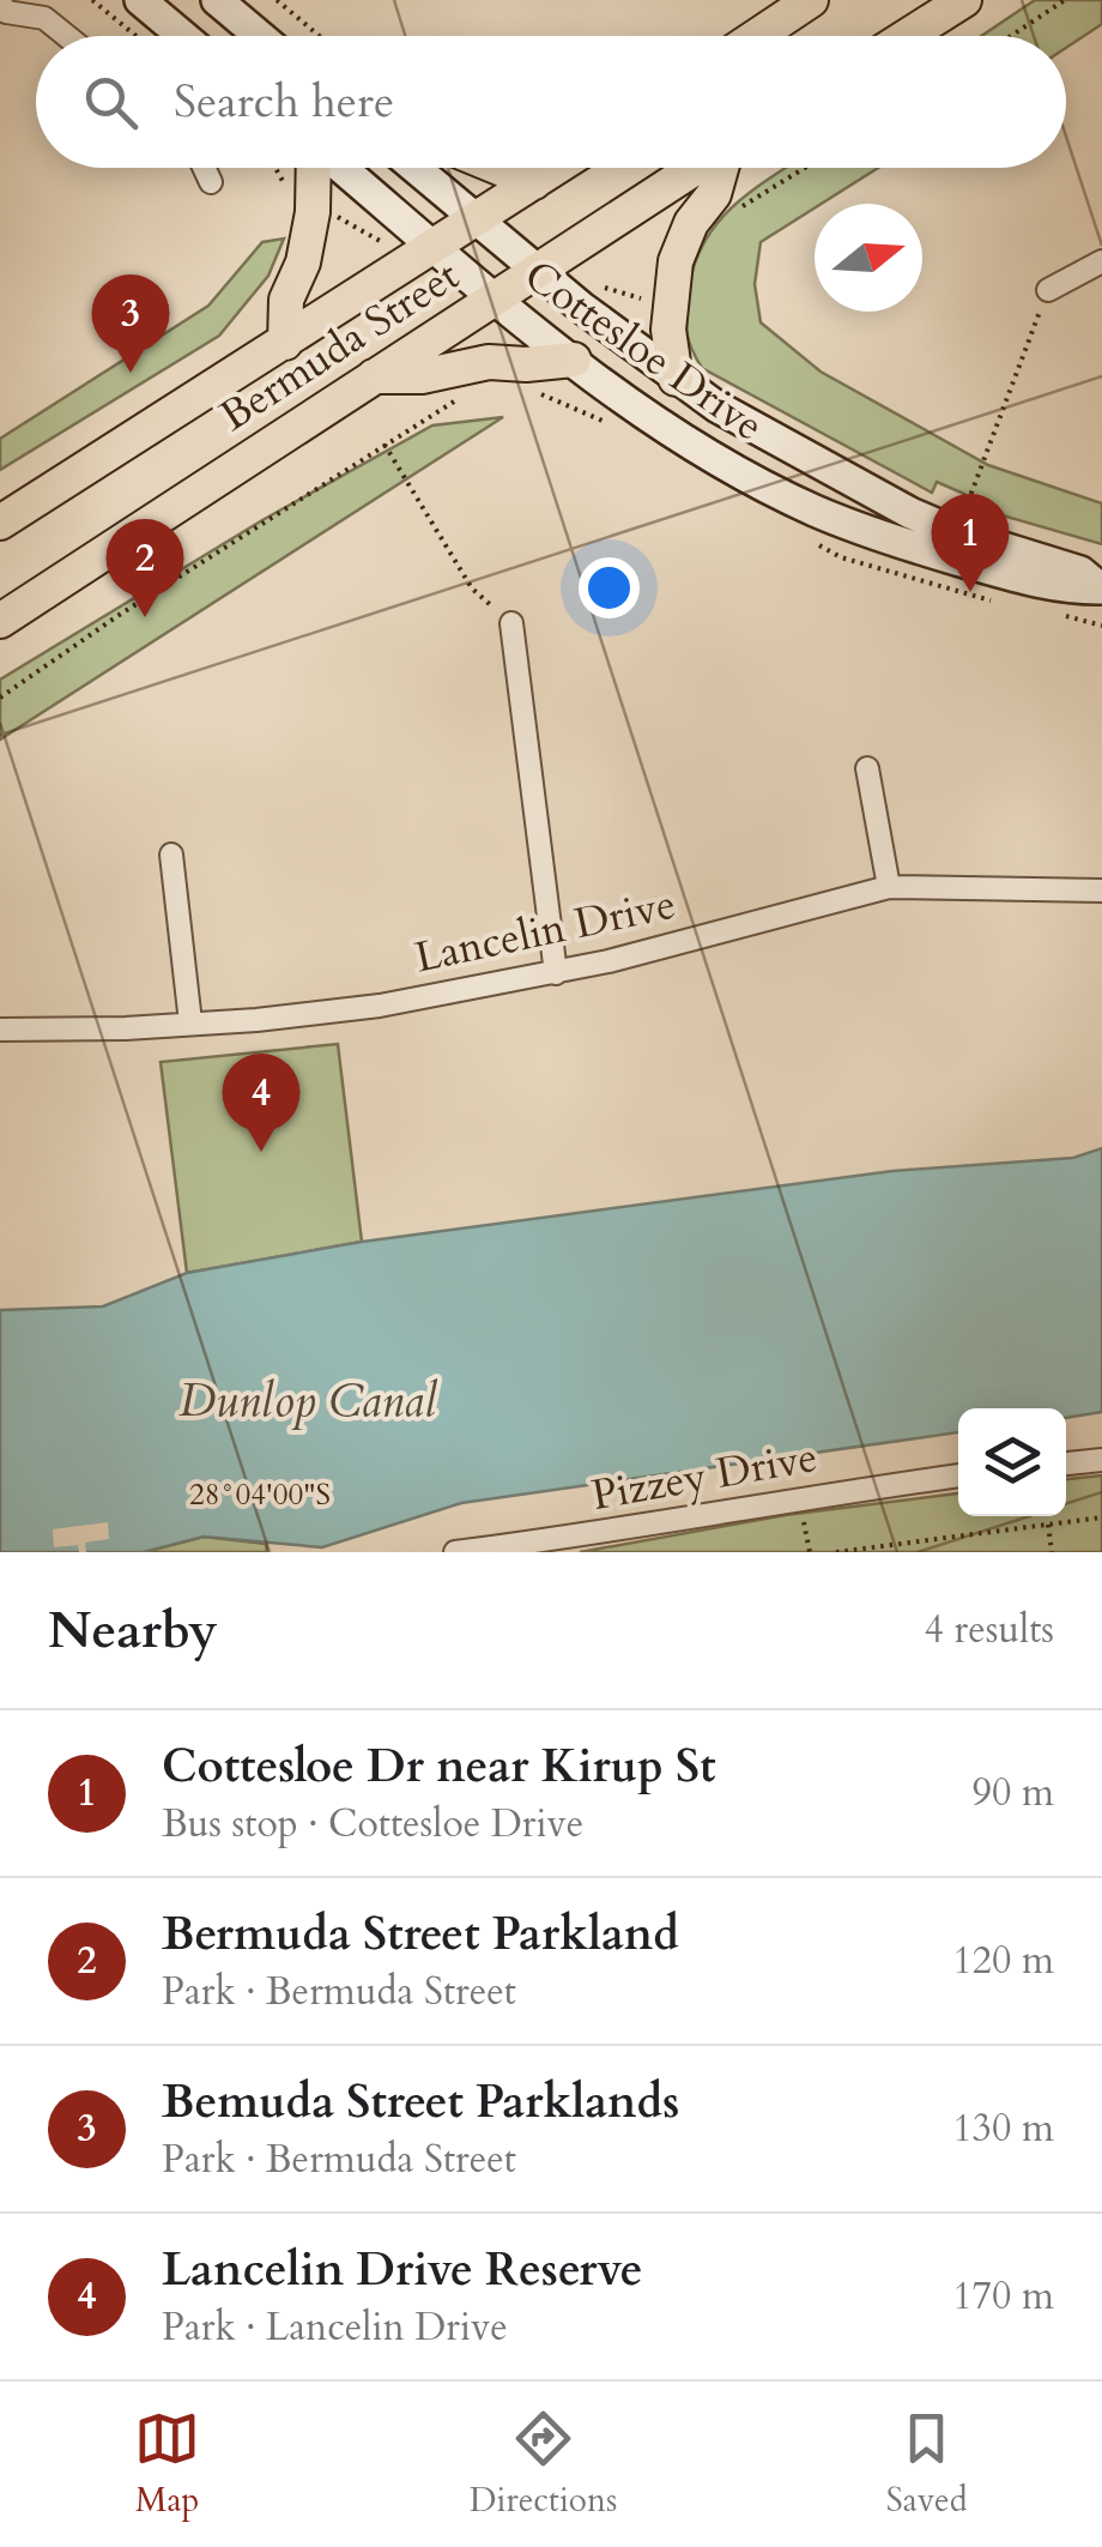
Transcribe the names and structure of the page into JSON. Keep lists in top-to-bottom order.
{
  "streets": {
    "main road": ["Bermuda Street", "Cottesloe Drive"],
    "street": ["Lancelin Drive", "Pizzey Drive"]
  },
  "crossings": [
    ["Bermuda Street", "Cottesloe Drive"]
  ],
  "water": ["Dunlop Canal"],
  "north": "right",
  "page": {
    "search": "Search here",
    "pins": [
      "3",
      "1",
      "2",
      "4"
    ],
    "heading": ["Nearby", "4 results"],
    "list": [
      {
        "mark": "1",
        "name": "Cottesloe Dr near Kirup St",
        "note": "Bus stop · Cottesloe Drive",
        "value": "90 m"
      },
      {
        "mark": "2",
        "name": "Bermuda Street Parkland",
        "note": "Park · Bermuda Street",
        "value": "120 m"
      },
      {
        "mark": "3",
        "name": "Bemuda Street Parklands",
        "note": "Park · Bermuda Street",
        "value": "130 m"
      },
      {
        "mark": "4",
        "name": "Lancelin Drive Reserve",
        "note": "Park · Lancelin Drive",
        "value": "170 m"
      }
    ],
    "nav": ["Map", "Directions", "Saved"]
  },
  "coordinates": ["28°04'00\"S"]
}
